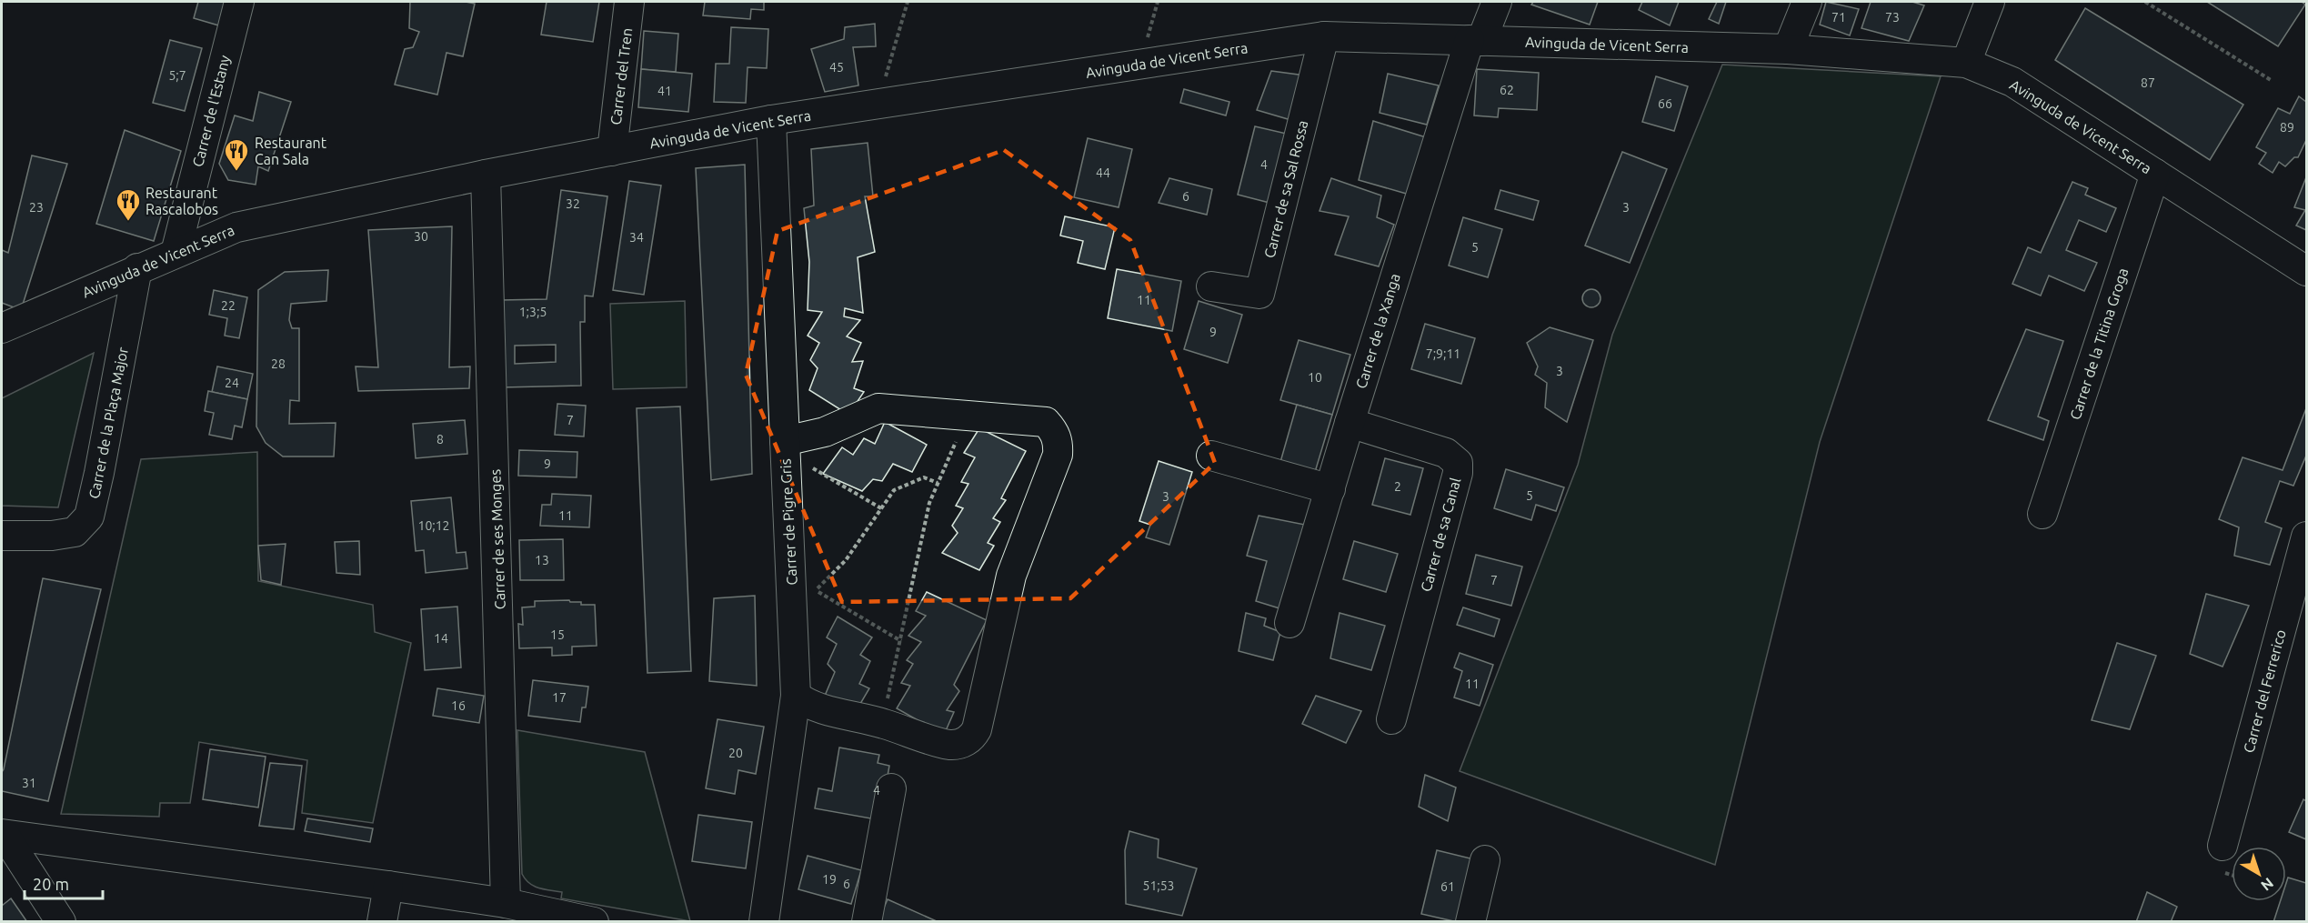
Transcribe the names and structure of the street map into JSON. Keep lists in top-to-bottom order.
{
  "streets": {
    "street": [
      "Avinguda de Vicent Serra",
      "Carrer del Tren",
      "Carrer de l'Estany",
      "Carrer de sa Sal Rossa",
      "Carrer de la Xanga",
      "Carrer de la Titina Groga",
      "Carrer de la Plaça Major",
      "Carrer de Pigre Gris",
      "Carrer de sa Canal",
      "Carrer de ses Monges",
      "Carrer del Ferrerico"
    ]
  },
  "crossings": [
    ["Avinguda de Vicent Serra", "Carrer del Tren"],
    ["Avinguda de Vicent Serra", "Carrer de l'Estany"],
    ["Avinguda de Vicent Serra", "Carrer de sa Sal Rossa"],
    ["Avinguda de Vicent Serra", "Carrer de la Xanga"],
    ["Avinguda de Vicent Serra", "Carrer de la Titina Groga"],
    ["Avinguda de Vicent Serra", "Carrer de la Plaça Major"],
    ["Avinguda de Vicent Serra", "Carrer de Pigre Gris"],
    ["Avinguda de Vicent Serra", "Carrer de ses Monges"],
    ["Carrer de la Xanga", "Carrer de sa Canal"]
  ],
  "places": {
    "restaurant": ["Restaurant Can Sala", "Restaurant Rascalobos"]
  },
  "house_numbers": [
    "71",
    "73",
    "45",
    "5;7",
    "87",
    "62",
    "41",
    "66",
    "89",
    "4",
    "44",
    "6",
    "32",
    "23",
    "3",
    "30",
    "34",
    "5",
    "11",
    "22",
    "1;3;5",
    "9",
    "7;9;11",
    "28",
    "3",
    "10",
    "24",
    "7",
    "8",
    "9",
    "2",
    "5",
    "3",
    "11",
    "10;12",
    "13",
    "7",
    "15",
    "14",
    "11",
    "17",
    "16",
    "20",
    "31",
    "4",
    "19",
    "6",
    "51;53",
    "61"
  ],
  "scale_bar": "20 m",
  "north": "bottom right"
}
